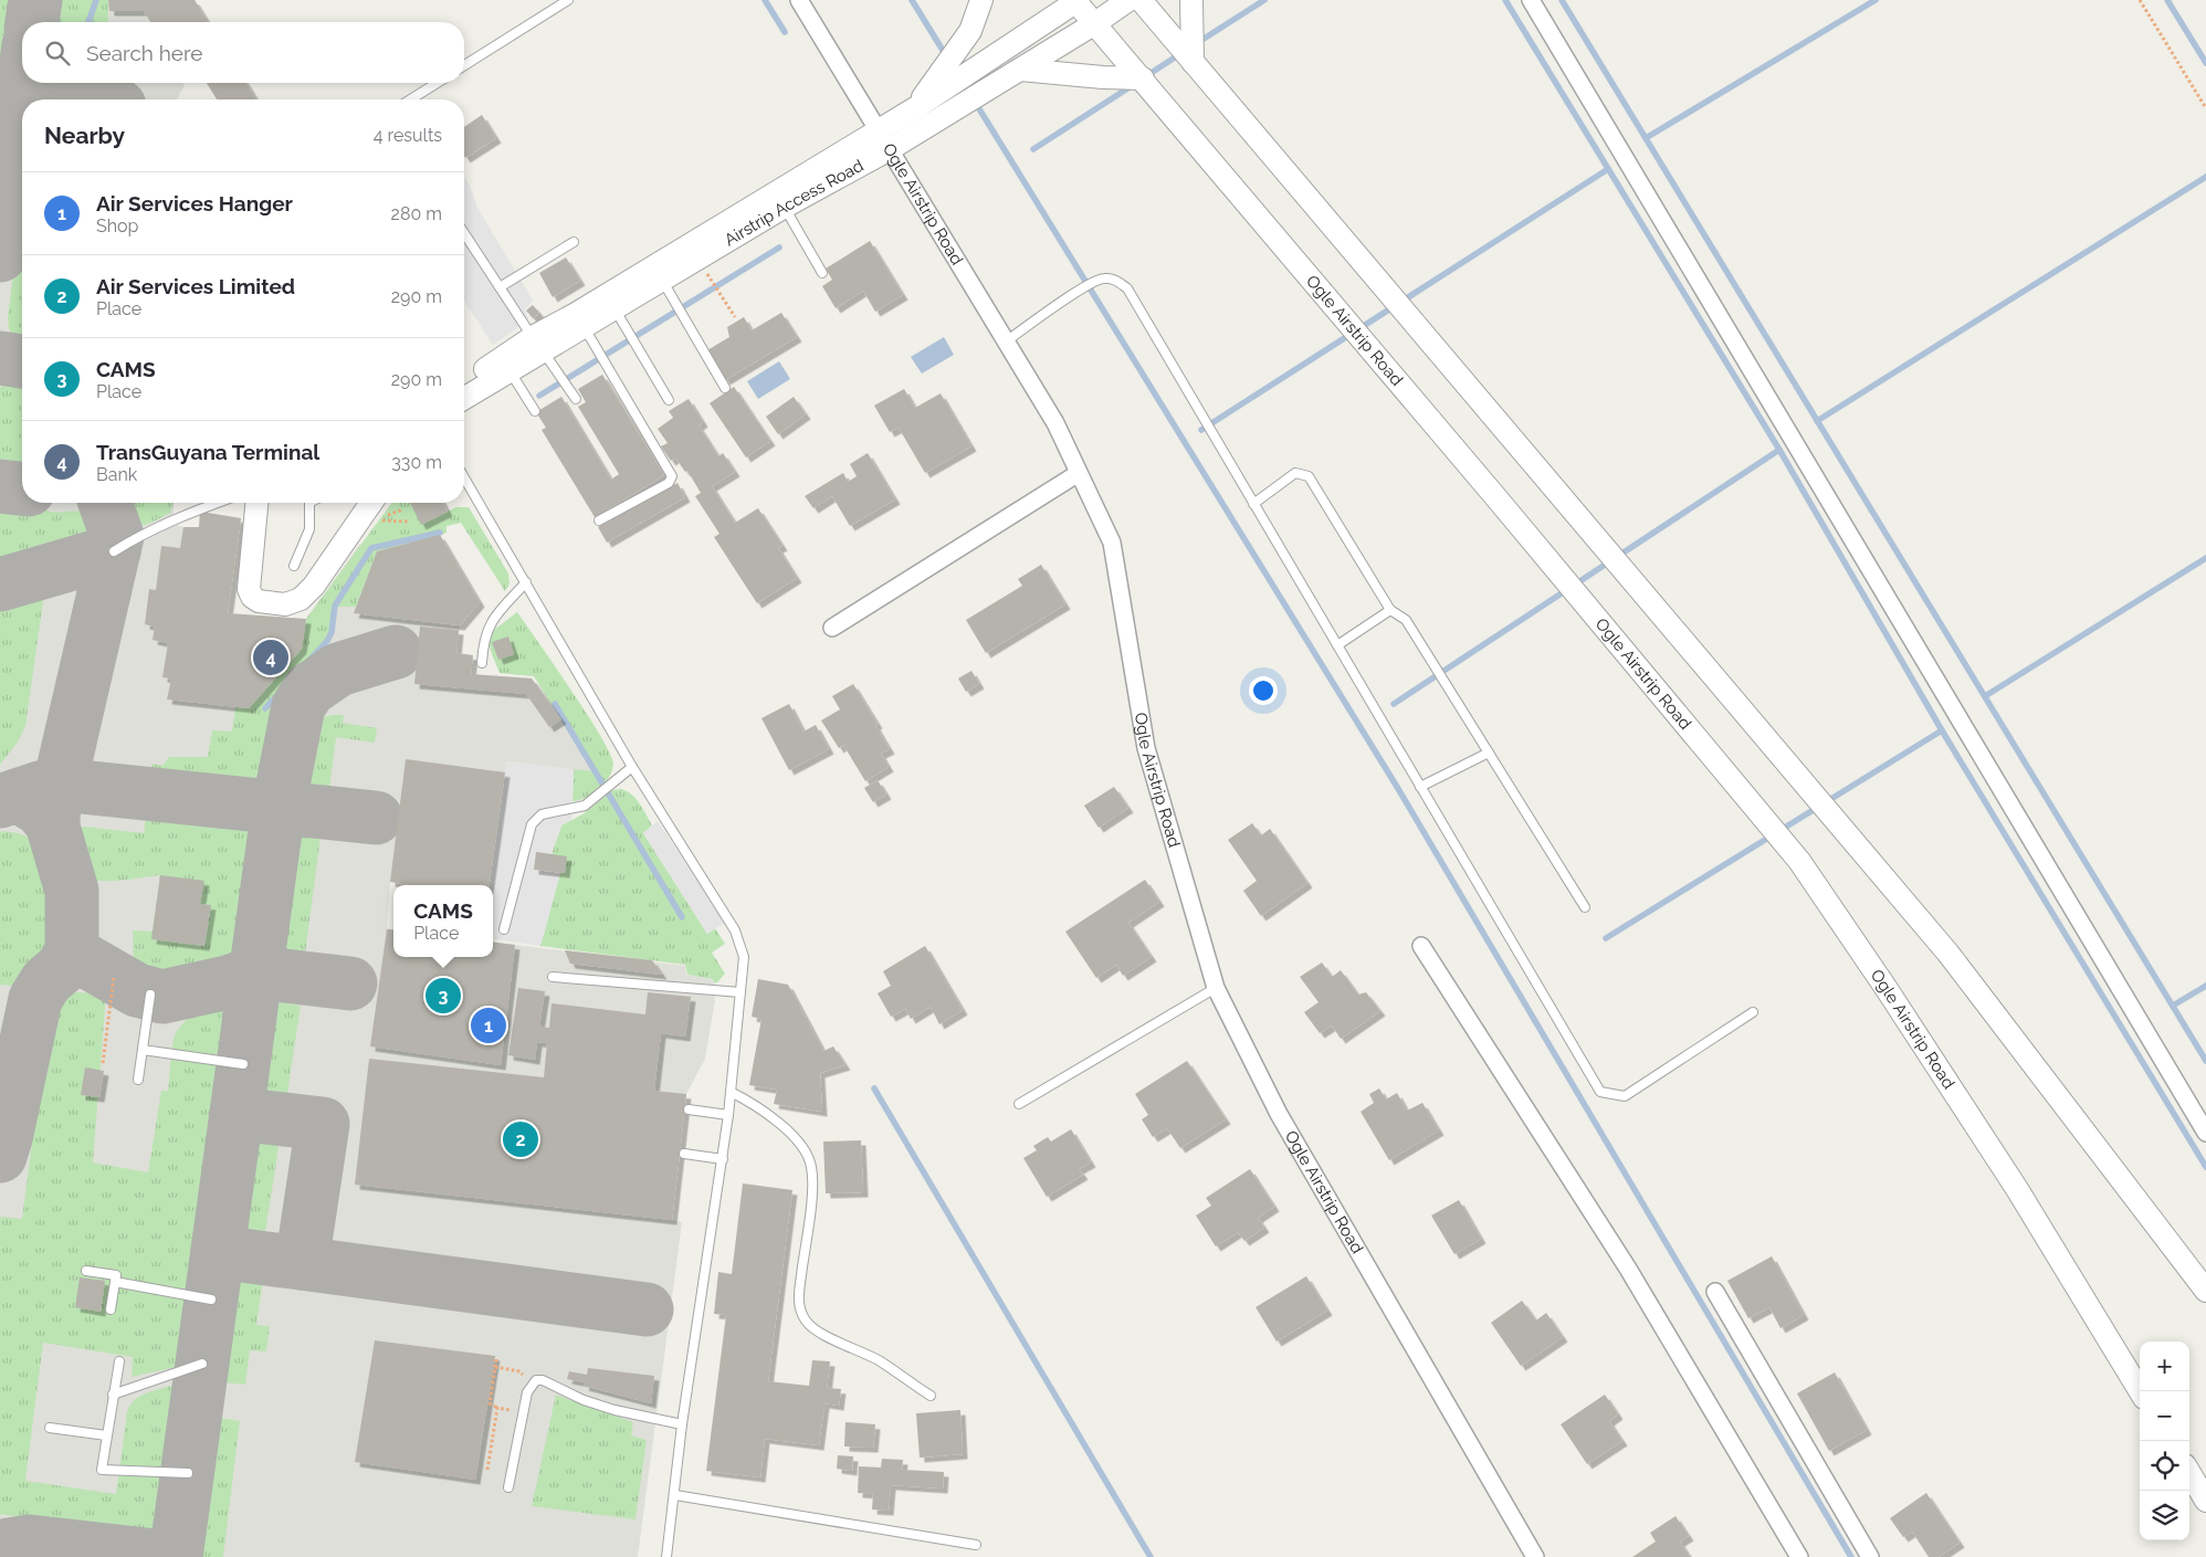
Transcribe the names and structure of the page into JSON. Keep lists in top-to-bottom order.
{
  "streets": {
    "street": ["Airstrip Access Road", "Ogle Airstrip Road"]
  },
  "crossings": [
    ["Airstrip Access Road", "Ogle Airstrip Road"]
  ],
  "page": {
    "search": "Search here",
    "heading": ["Nearby", "4 results"],
    "list": [
      {
        "mark": "1",
        "name": "Air Services Hanger",
        "note": "Shop",
        "value": "280 m"
      },
      {
        "mark": "2",
        "name": "Air Services Limited",
        "note": "Place",
        "value": "290 m"
      },
      {
        "mark": "3",
        "name": "CAMS",
        "note": "Place",
        "value": "290 m"
      },
      {
        "mark": "4",
        "name": "TransGuyana Terminal",
        "note": "Bank",
        "value": "330 m"
      }
    ],
    "pins": [
      "4",
      "3",
      "1",
      "2"
    ],
    "popup": ["CAMS", "Place"],
    "map_buttons": ["+", "−"]
  }
}
